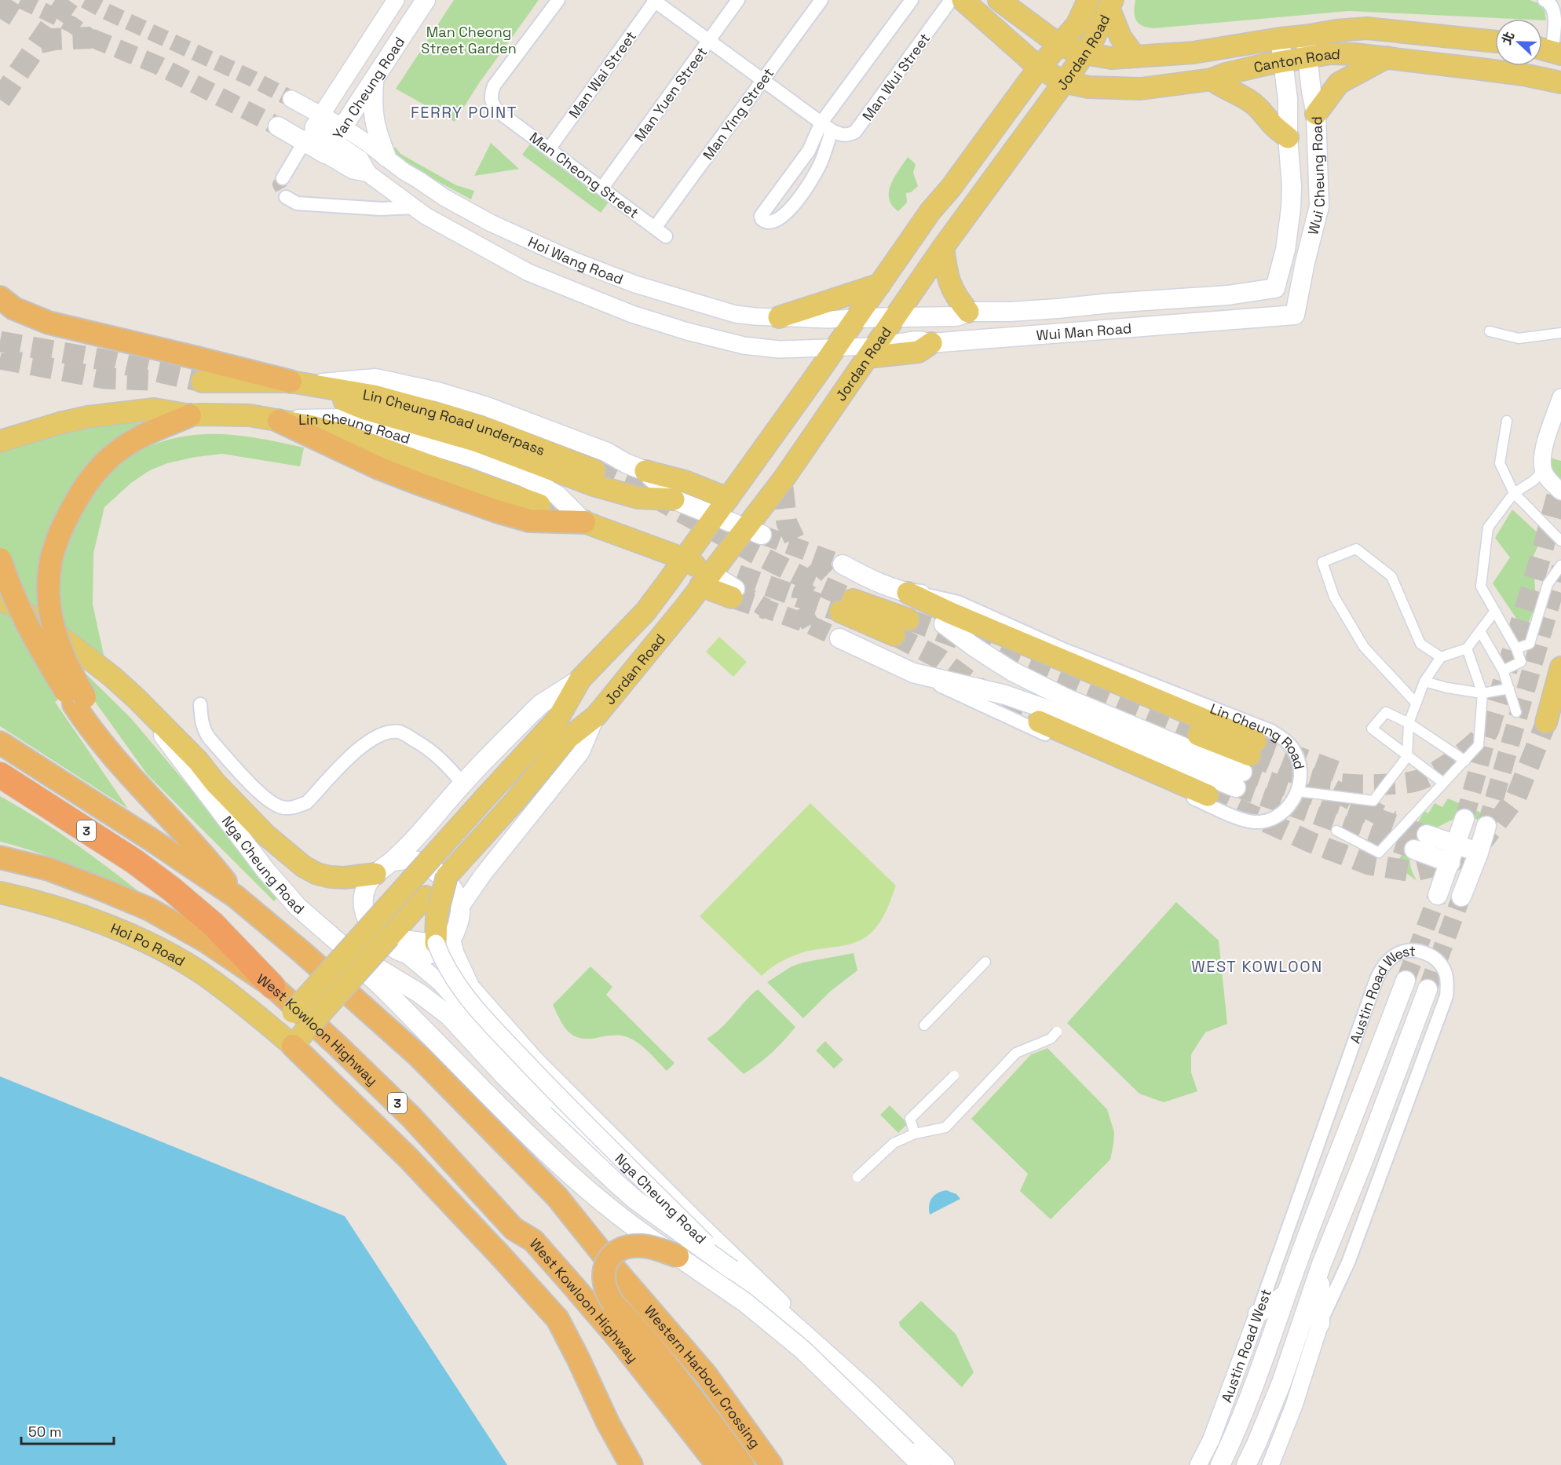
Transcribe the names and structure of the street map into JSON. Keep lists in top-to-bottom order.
{
  "streets": {
    "highway": ["3", "West Kowloon Highway", "Western Harbour Crossing"],
    "main road": [
      "Jordan Road",
      "Canton Road",
      "Yan Cheung Road",
      "Wui Cheung Road",
      "Hoi Wang Road",
      "Wui Man Road",
      "Lin Cheung Road underpass",
      "Lin Cheung Road",
      "Nga Cheung Road",
      "Hoi Po Road",
      "Austin Road West"
    ],
    "street": [
      "Man Wai Street",
      "Man Wui Street",
      "Man Yuen Street",
      "Man Ying Street",
      "Man Cheong Street"
    ]
  },
  "crossings": [
    ["Jordan Road", "Canton Road"],
    ["Jordan Road", "Hoi Wang Road"],
    ["Jordan Road", "Wui Man Road"],
    ["Jordan Road", "Lin Cheung Road"],
    ["Jordan Road", "Nga Cheung Road"],
    ["Jordan Road", "Hoi Po Road"],
    ["Canton Road", "Wui Cheung Road"],
    ["Man Wai Street", "Man Cheong Street"],
    ["Yan Cheung Road", "Hoi Wang Road"],
    ["Man Yuen Street", "Man Cheong Street"],
    ["Man Ying Street", "Man Cheong Street"],
    ["Wui Cheung Road", "Wui Man Road"],
    ["Hoi Wang Road", "Wui Man Road"],
    ["3", "Western Harbour Crossing"]
  ],
  "districts": ["FERRY POINT", "WEST KOWLOON"],
  "parks": ["Man Cheong Street Garden"],
  "scale_bar": "50 m",
  "north": "left"
}
